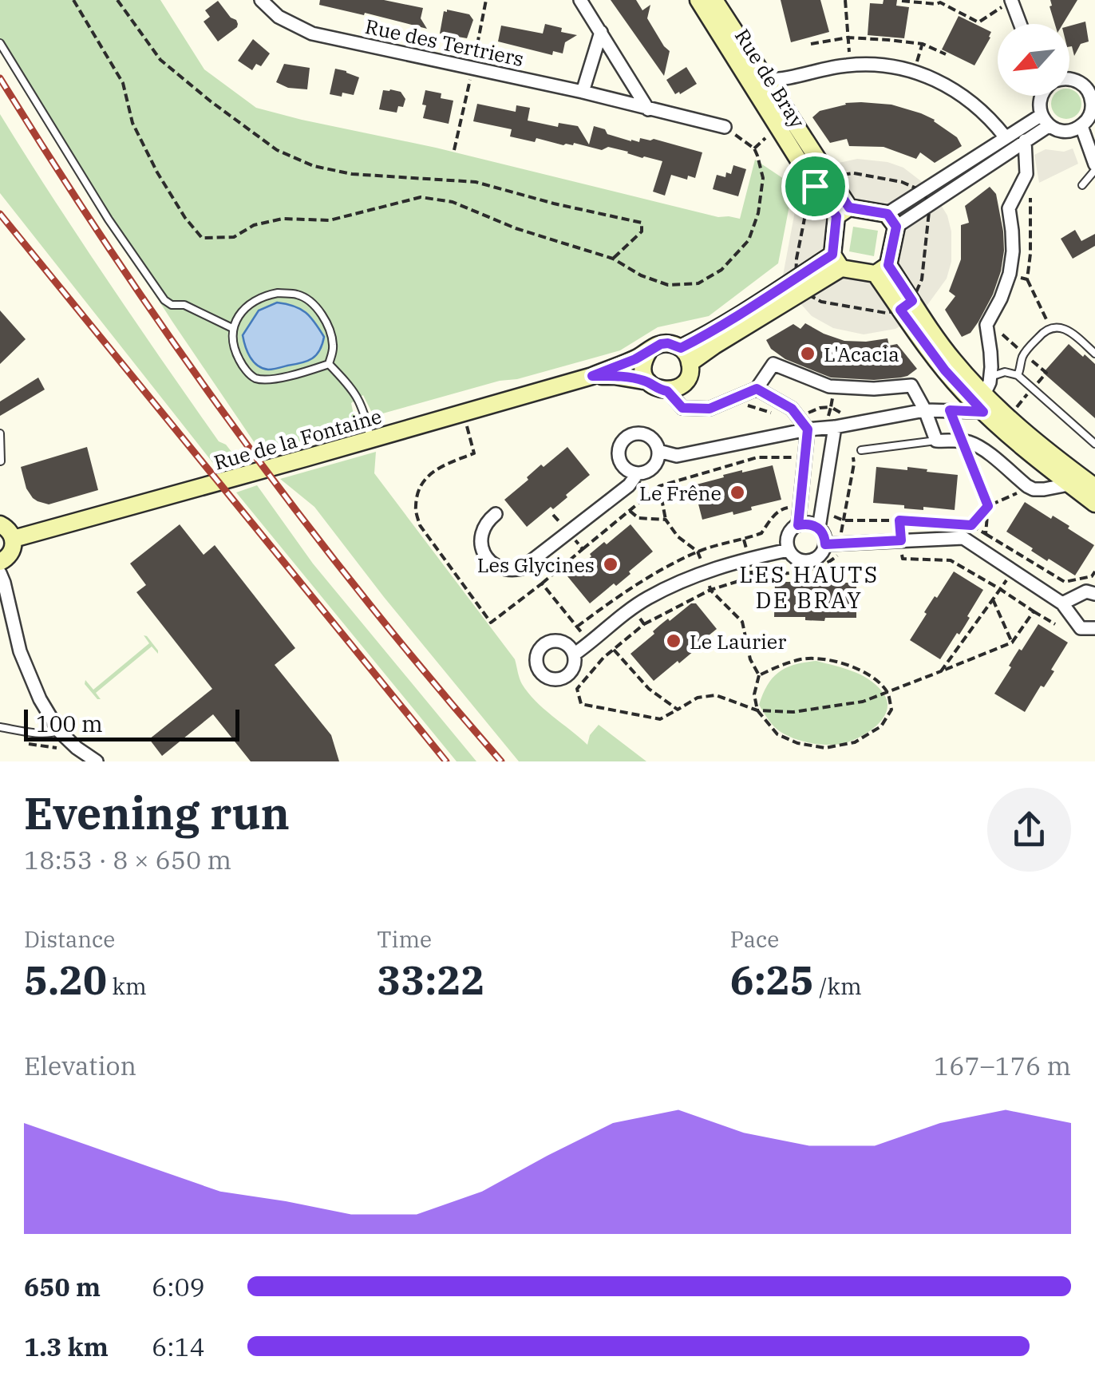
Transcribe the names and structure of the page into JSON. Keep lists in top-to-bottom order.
{
  "streets": {
    "street": ["Rue des Tertriers", "Rue de Bray", "Rue de la Fontaine"]
  },
  "districts": ["LES HAUTS DE BRAY"],
  "places": [
    "L'Acacia",
    "Le Frêne",
    "Les Glycines",
    "Le Laurier"
  ],
  "scale_bar": "100 m",
  "north": "bottom left",
  "page": {
    "scale": "100 m",
    "heading": ["Evening run", "18:53 · 8 × 650 m"],
    "stats": [
      ["Distance", "5.20 km"],
      ["Time", "33:22"],
      ["Pace", "6:25 /km"]
    ],
    "chart": ["Elevation", "167–176 m"],
    "list": [
      {
        "name": "650 m",
        "note": "6:09"
      },
      {
        "name": "1.3 km",
        "note": "6:14"
      }
    ]
  }
}
